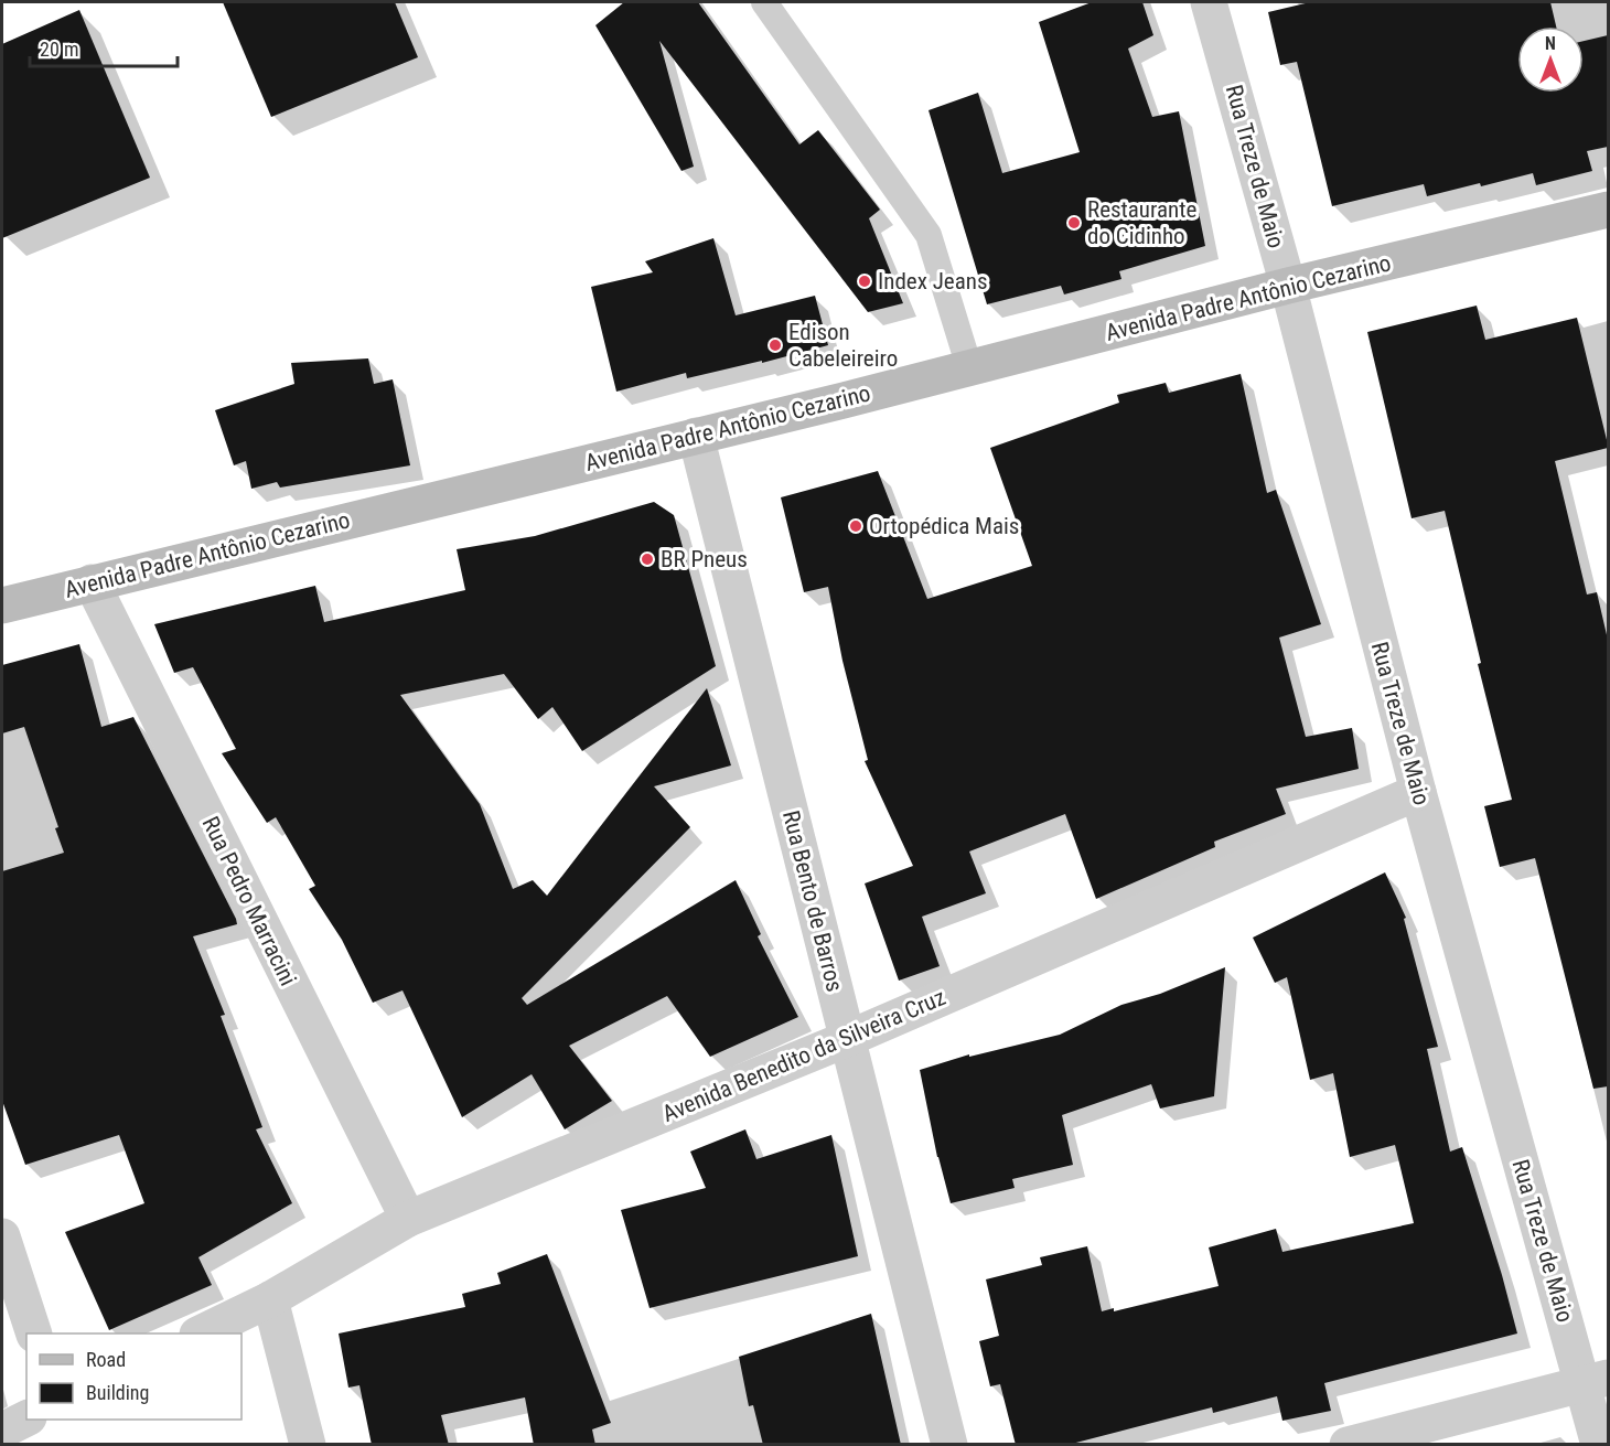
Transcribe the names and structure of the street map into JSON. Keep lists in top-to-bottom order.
{
  "streets": {
    "street": [
      "Rua Treze de Maio",
      "Avenida Padre Antônio Cezarino",
      "Rua Pedro Marracini",
      "Rua Bento de Barros",
      "Avenida Benedito da Silveira Cruz"
    ]
  },
  "crossings": [
    ["Rua Treze de Maio", "Avenida Padre Antônio Cezarino"],
    ["Rua Treze de Maio", "Avenida Benedito da Silveira Cruz"],
    ["Avenida Padre Antônio Cezarino", "Rua Pedro Marracini"],
    ["Avenida Padre Antônio Cezarino", "Rua Bento de Barros"],
    ["Rua Pedro Marracini", "Avenida Benedito da Silveira Cruz"],
    ["Rua Bento de Barros", "Avenida Benedito da Silveira Cruz"]
  ],
  "places": [
    "Restaurante do Cidinho",
    "Index Jeans",
    "Edison Cabeleireiro",
    "Ortopédica Mais",
    "BR Pneus"
  ],
  "legend": ["Road", "Building"],
  "scale_bar": "20 m",
  "north": "top"
}
